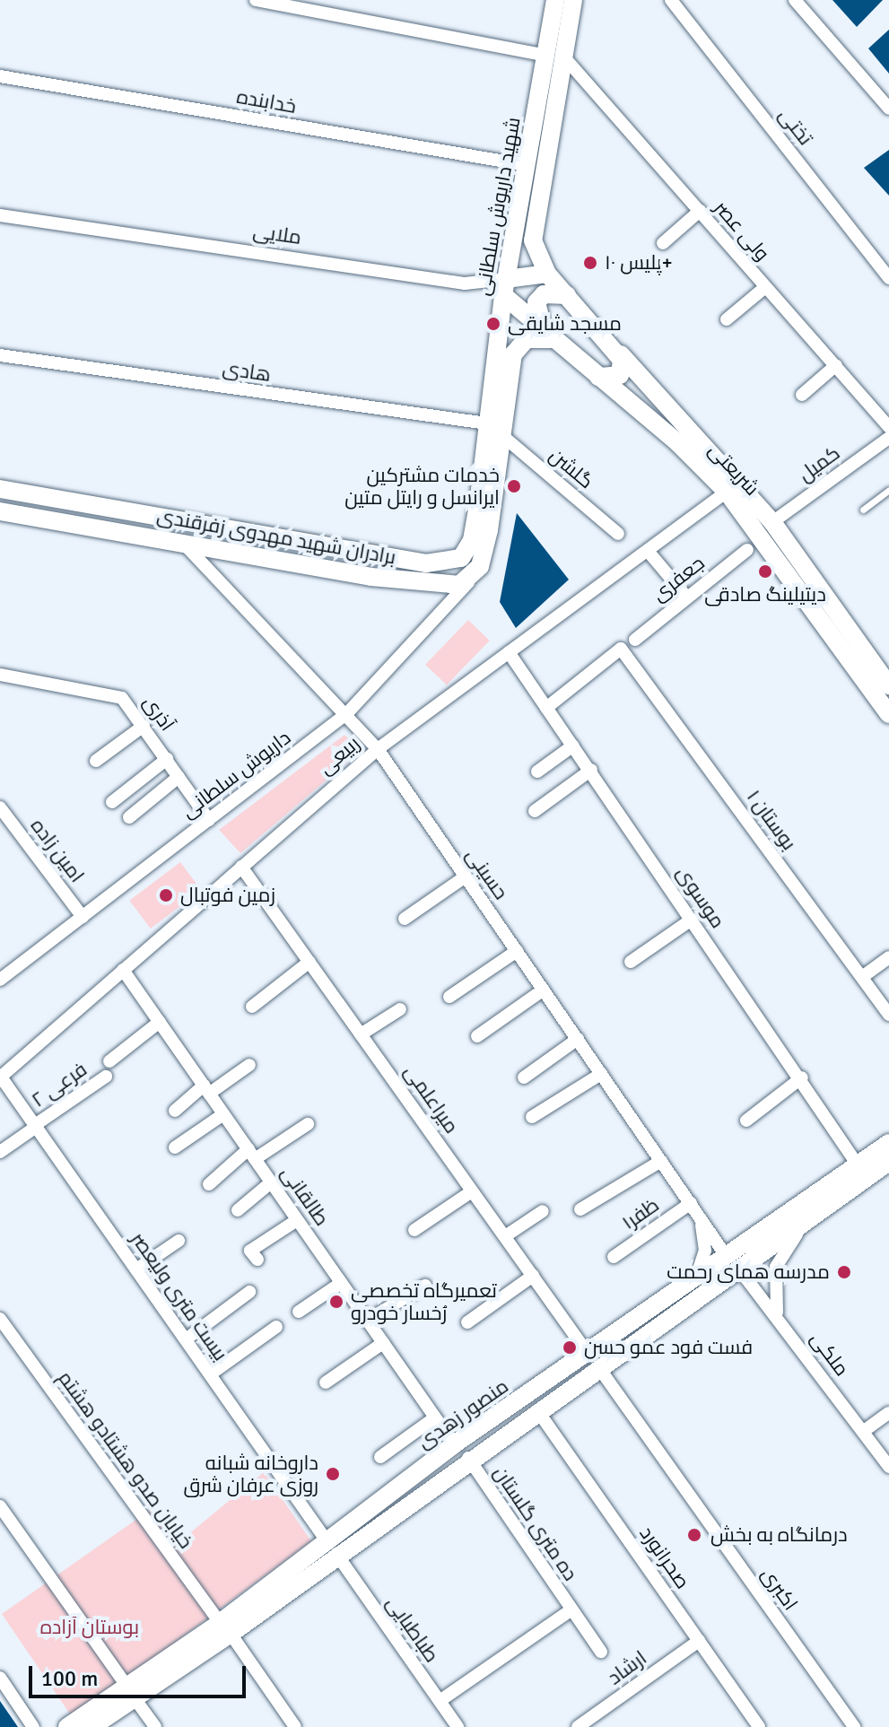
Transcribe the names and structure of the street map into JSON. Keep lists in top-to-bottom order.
{
  "streets": {
    "main road": [
      "شهید داریوش سلطانی",
      "ملایی",
      "شریعتی",
      "برادران شهید مهدوی زفرقندی",
      "منصور زهدی"
    ],
    "street": [
      "خدابنده",
      "تختی",
      "ولی عصر",
      "هادی",
      "کمیل",
      "گلشن",
      "جعفری",
      "آذری",
      "ربیعی",
      "داریوش سلطانی",
      "بوستان ۱",
      "امین زاده",
      "حسینی",
      "موسوی",
      "فرعی ۲",
      "میراعلمی",
      "طالقانی",
      "ظفر۱",
      "بیست متری ولیعصر",
      "ملکی",
      "خیابان صدو هشتادو هشتم",
      "ده متری گلستان",
      "صحرانورد",
      "اکبری",
      "طباطبایی",
      "ارشاد"
    ]
  },
  "crossings": [
    ["خدابنده", "شهید داریوش سلطانی"],
    ["شهید داریوش سلطانی", "ولی عصر"],
    ["شهید داریوش سلطانی", "ملایی"],
    ["شهید داریوش سلطانی", "هادی"],
    ["شهید داریوش سلطانی", "گلشن"],
    ["شهید داریوش سلطانی", "شریعتی"],
    ["شهید داریوش سلطانی", "برادران شهید مهدوی زفرقندی"],
    ["ملایی", "شریعتی"],
    ["هادی", "گلشن"],
    ["کمیل", "شریعتی"],
    ["شریعتی", "ربیعی"],
    ["برادران شهید مهدوی زفرقندی", "داریوش سلطانی"],
    ["برادران شهید مهدوی زفرقندی", "حسینی"],
    ["آذری", "داریوش سلطانی"],
    ["ربیعی", "حسینی"],
    ["ربیعی", "موسوی"],
    ["ربیعی", "میراعلمی"],
    ["ربیعی", "طالقانی"],
    ["ربیعی", "بیست متری ولیعصر"],
    ["داریوش سلطانی", "امین زاده"],
    ["داریوش سلطانی", "حسینی"],
    ["بوستان ۱", "موسوی"],
    ["حسینی", "ظفر۱"],
    ["حسینی", "ملکی"],
    ["حسینی", "منصور زهدی"],
    ["موسوی", "منصور زهدی"],
    ["فرعی ۲", "بیست متری ولیعصر"],
    ["میراعلمی", "منصور زهدی"],
    ["میراعلمی", "اکبری"],
    ["طالقانی", "منصور زهدی"],
    ["بیست متری ولیعصر", "منصور زهدی"],
    ["بیست متری ولیعصر", "طباطبایی"],
    ["ملکی", "منصور زهدی"],
    ["منصور زهدی", "خیابان صدو هشتادو هشتم"],
    ["منصور زهدی", "ده متری گلستان"],
    ["منصور زهدی", "صحرانورد"],
    ["منصور زهدی", "اکبری"],
    ["منصور زهدی", "طباطبایی"],
    ["ده متری گلستان", "طباطبایی"],
    ["صحرانورد", "ارشاد"]
  ],
  "parks": ["بوستان آزاده"],
  "places": [
    "پلیس ۱۰+",
    "مسجد شایقی",
    "خدمات مشترکین ایرانسل و رایتل متین",
    "دیتیلینگ صادقی",
    "زمین فوتبال",
    "مدرسه همای رحمت",
    "تعمیرگاه تخصصی رُخسار خودرو",
    "فست فود عمو حسن",
    "داروخانه شبانه روزی عرفان شرق",
    "درمانگاه به بخش"
  ],
  "scale_bar": "100 m"
}
